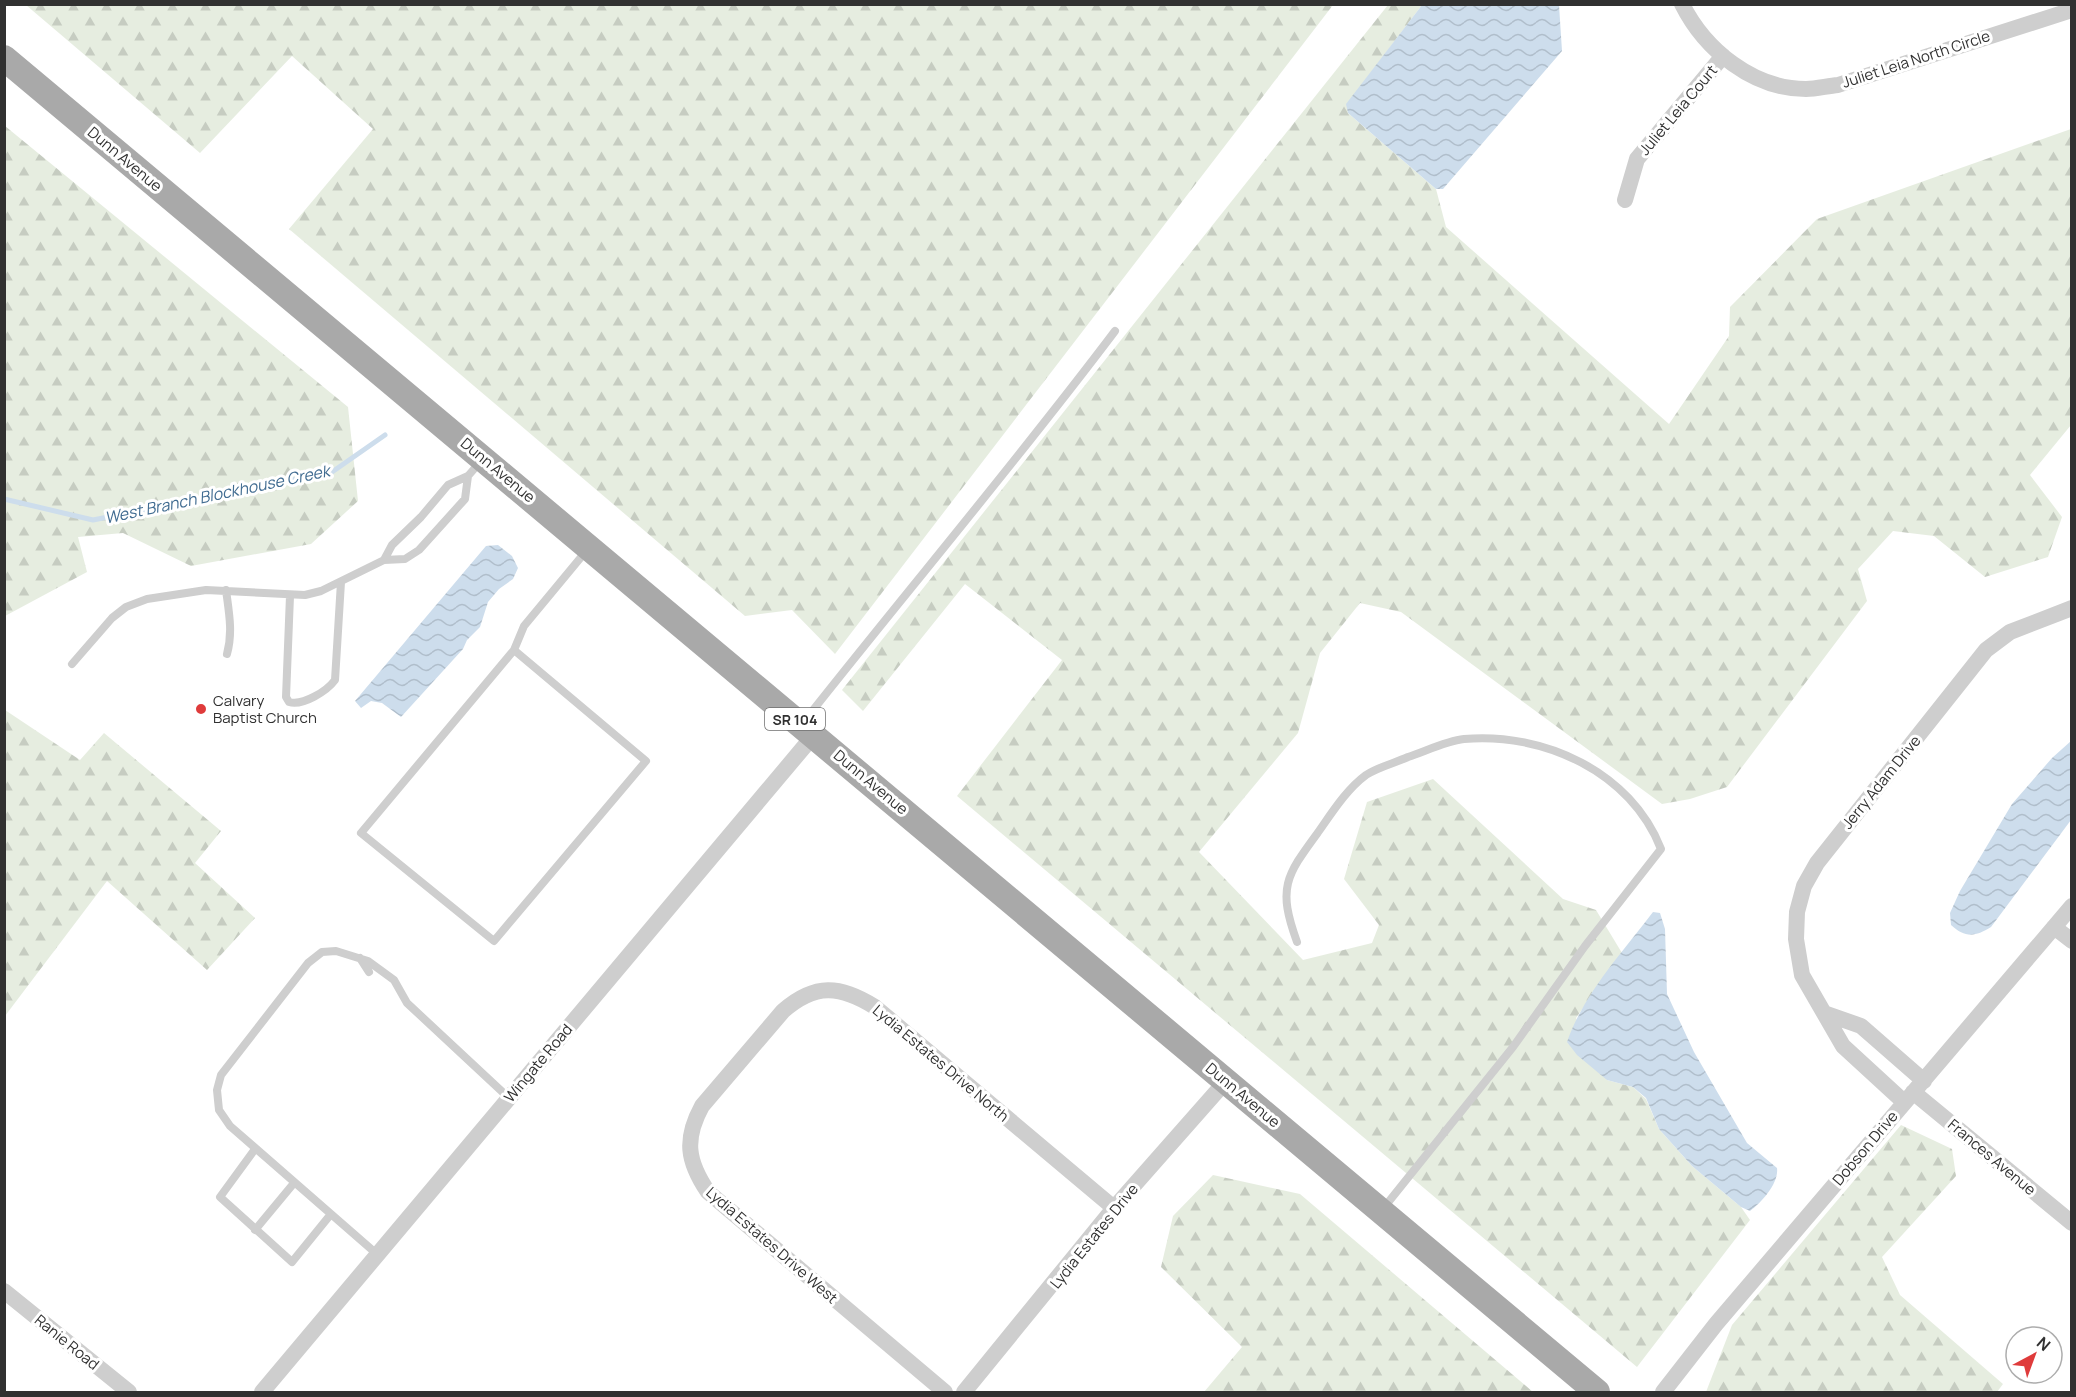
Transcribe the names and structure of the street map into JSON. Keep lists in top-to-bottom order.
{
  "streets": {
    "main road": ["Dunn Avenue", "SR 104"],
    "street": [
      "Juliet Leia North Circle",
      "Juliet Leia Court",
      "Jerry Adam Drive",
      "Wingate Road",
      "Lydia Estates Drive North",
      "Dobson Drive",
      "Frances Avenue",
      "Lydia Estates Drive",
      "Lydia Estates Drive West",
      "Ranie Road"
    ]
  },
  "crossings": [
    ["Juliet Leia North Circle", "Juliet Leia Court"],
    ["Dunn Avenue", "Wingate Road"],
    ["Dunn Avenue", "Lydia Estates Drive"],
    ["Jerry Adam Drive", "Dobson Drive"],
    ["Jerry Adam Drive", "Frances Avenue"],
    ["Lydia Estates Drive North", "Lydia Estates Drive"],
    ["Lydia Estates Drive North", "Lydia Estates Drive West"],
    ["Dobson Drive", "Frances Avenue"]
  ],
  "water": ["West Branch Blockhouse Creek"],
  "places": ["Calvary Baptist Church"],
  "north": "top right"
}
